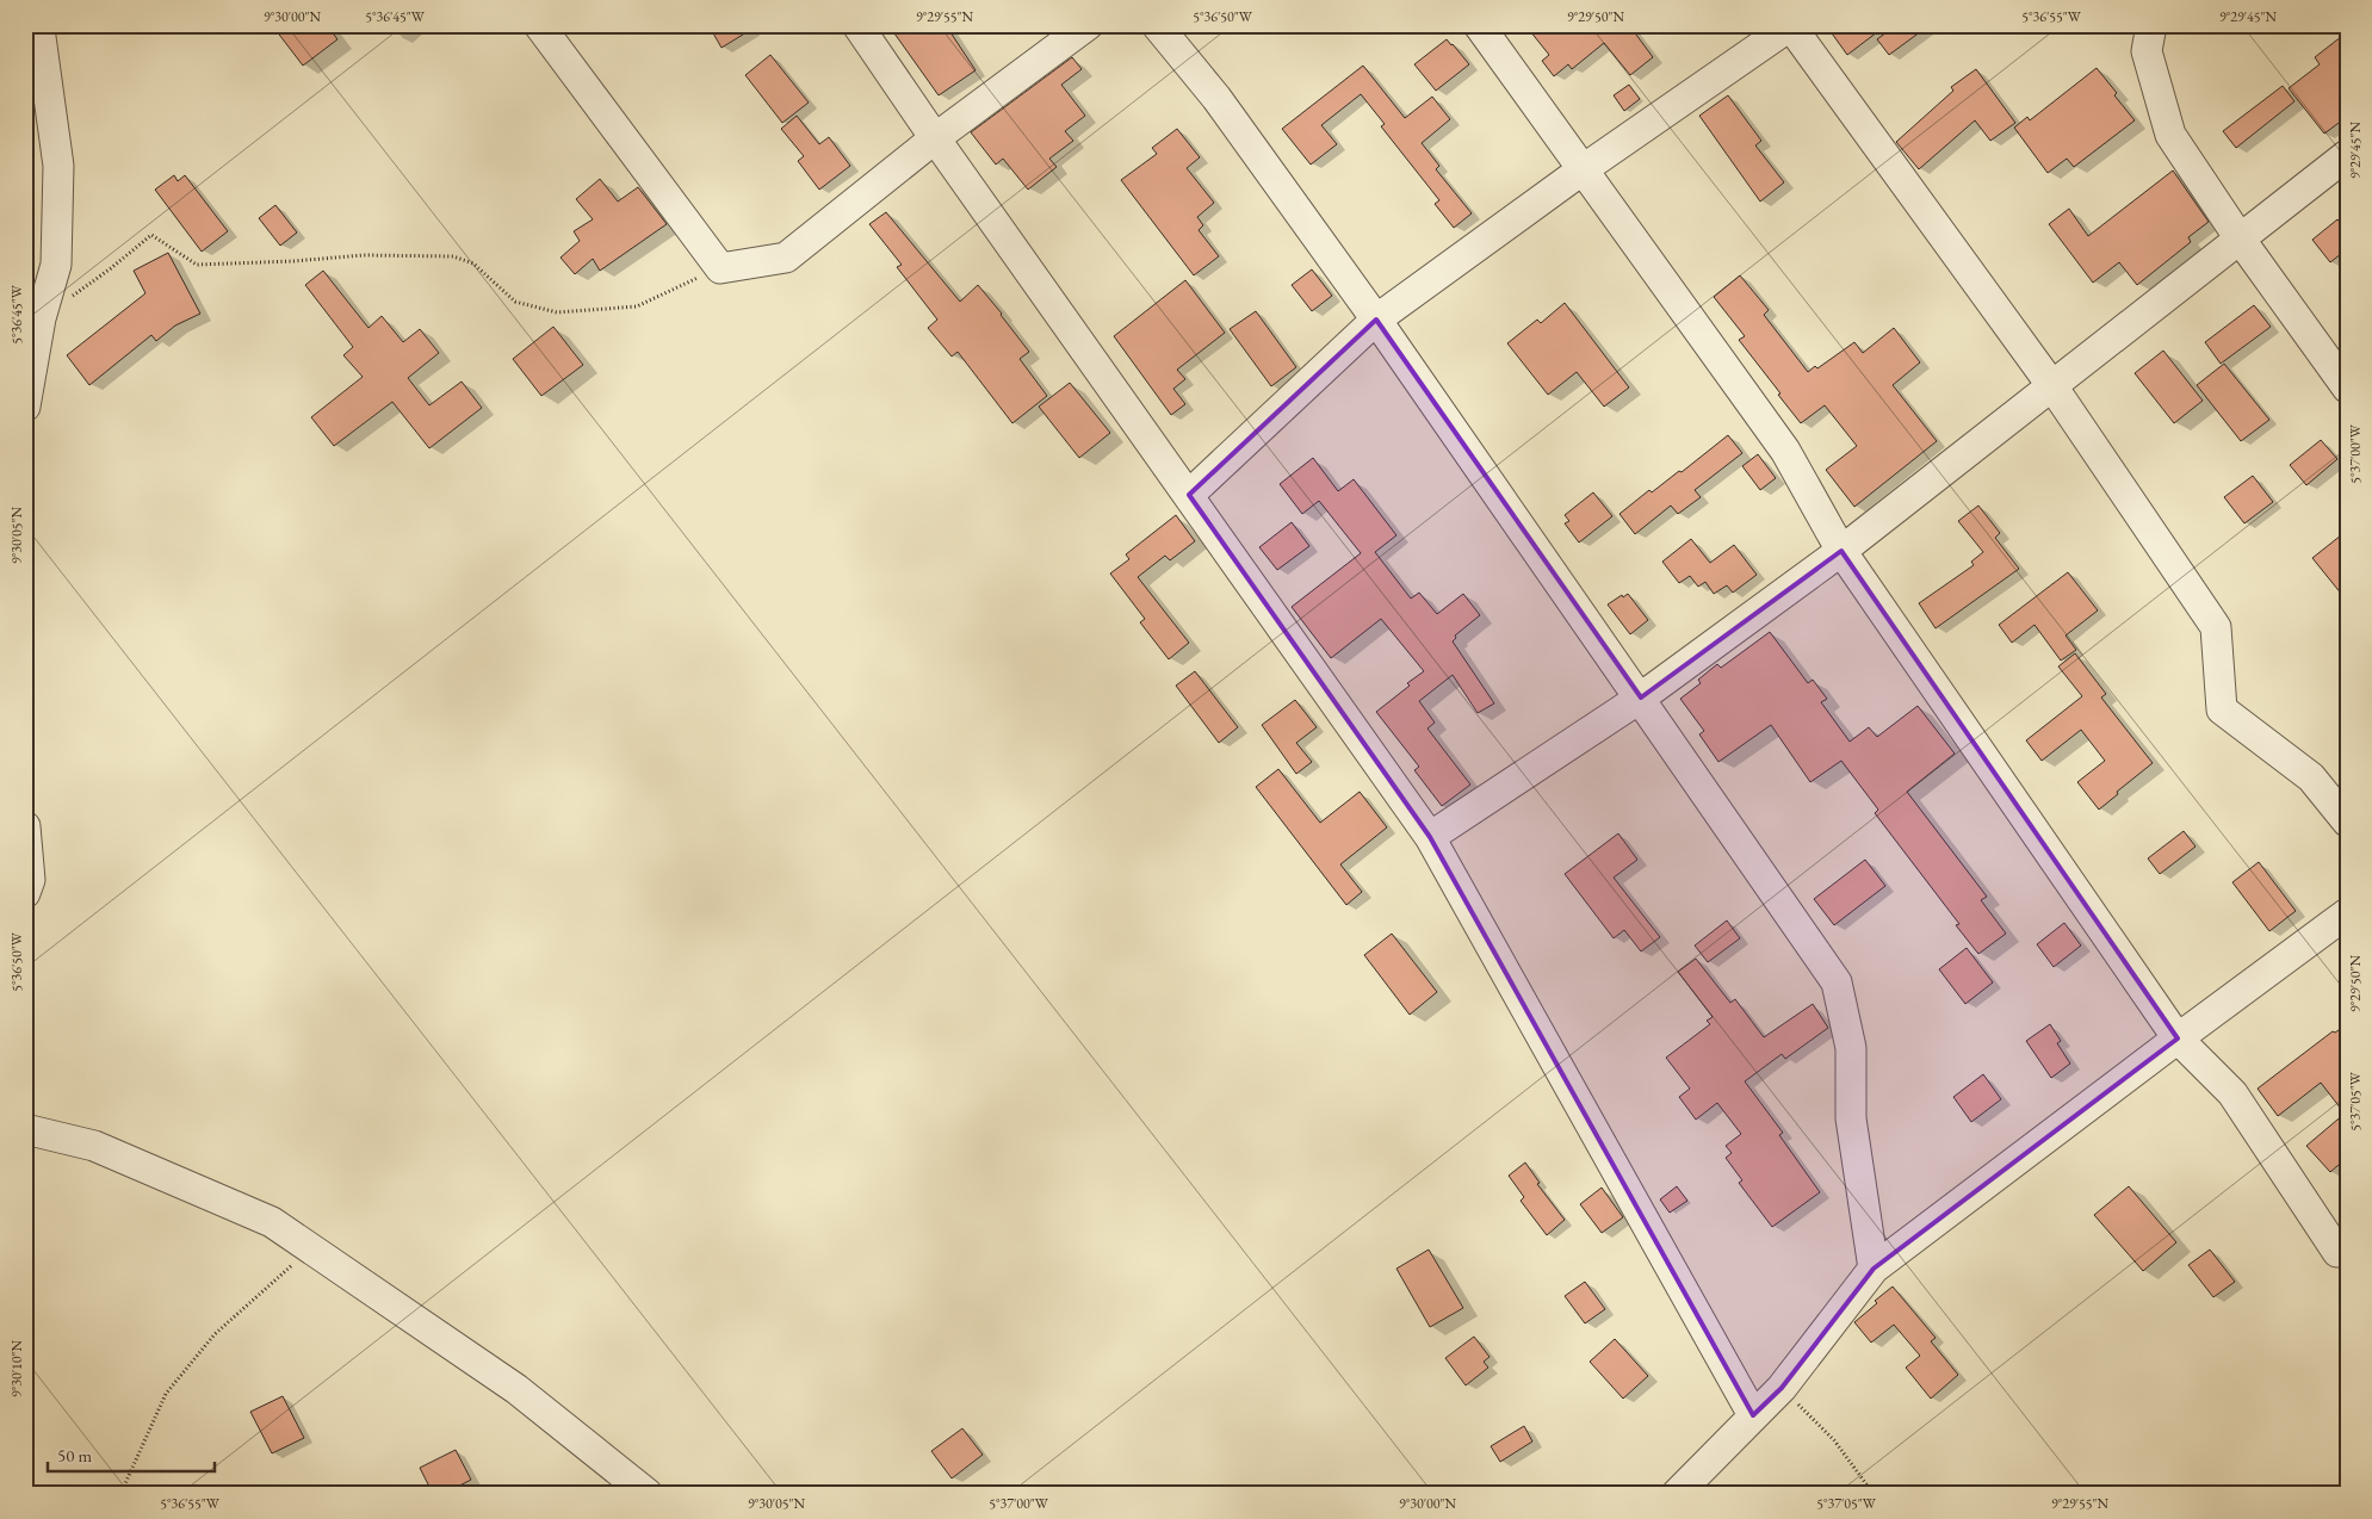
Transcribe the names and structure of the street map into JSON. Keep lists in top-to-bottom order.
{
  "scale_bar": "50 m",
  "coordinates": [
    "9°30'00\"N",
    "5°36'45\"W",
    "9°29'55\"N",
    "5°36'50\"W",
    "9°29'50\"N",
    "5°36'55\"W",
    "9°29'45\"N",
    "5°37'00\"W",
    "9°30'05\"N",
    "5°37'05\"W",
    "9°30'10\"N"
  ]
}
